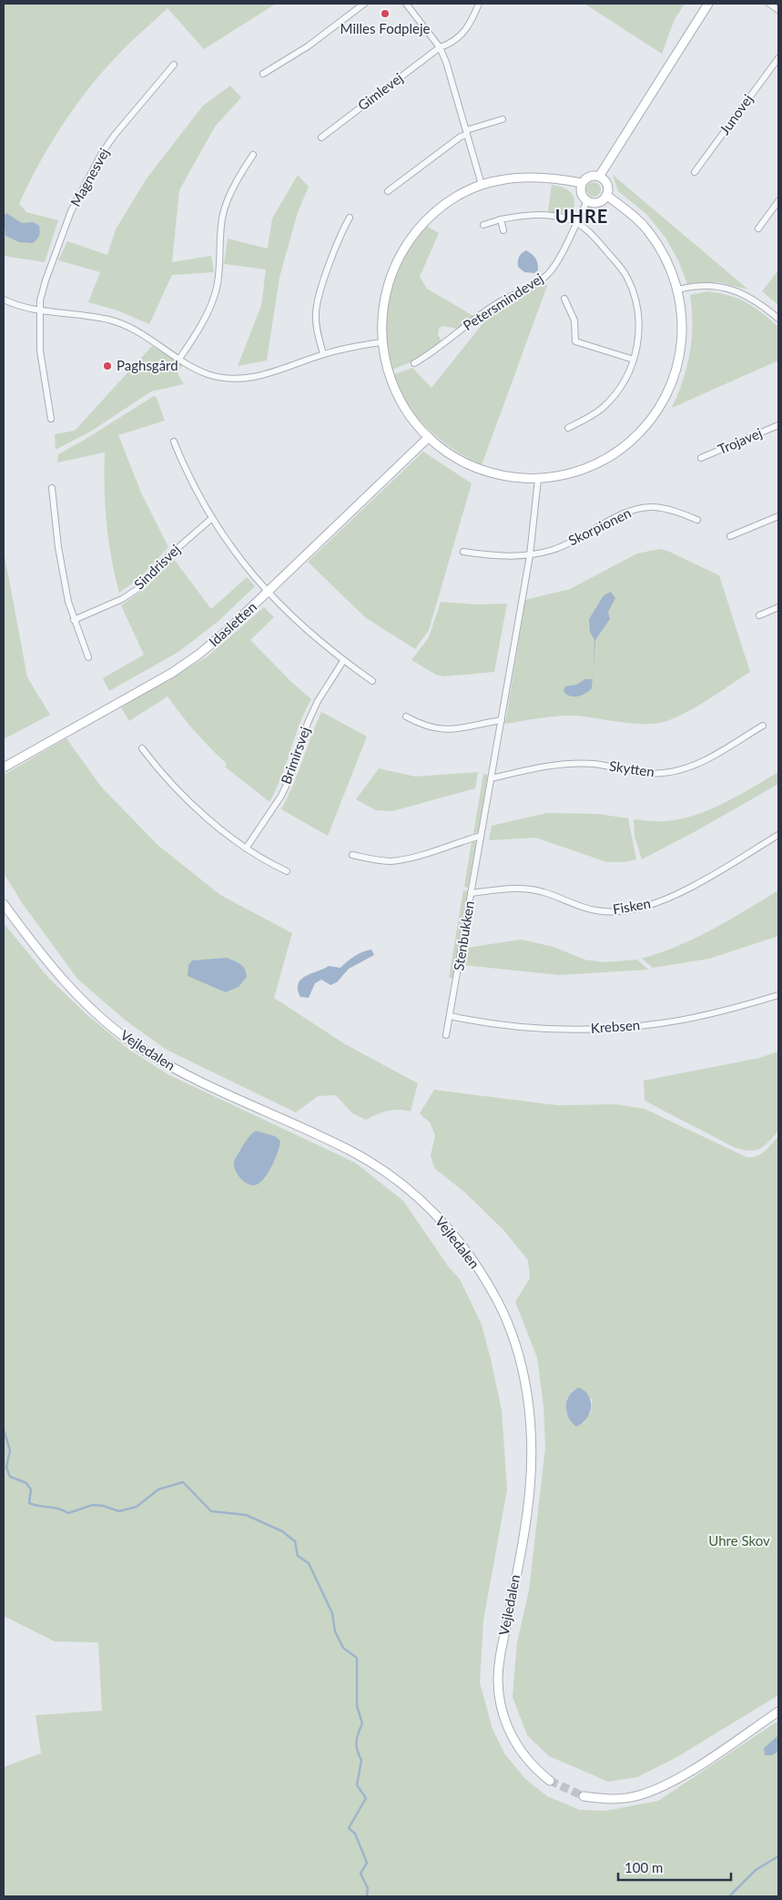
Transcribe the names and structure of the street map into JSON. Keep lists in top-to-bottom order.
{
  "streets": {
    "street": [
      "Gimlevej",
      "Junovej",
      "Magnesvej",
      "Petersmindevej",
      "Trojavej",
      "Skorpionen",
      "Sindrisvej",
      "Idasletten",
      "Brimirsvej",
      "Skytten",
      "Fisken",
      "Stenbukken",
      "Krebsen",
      "Vejledalen"
    ]
  },
  "crossings": [
    ["Skorpionen", "Stenbukken"],
    ["Skytten", "Stenbukken"],
    ["Fisken", "Stenbukken"],
    ["Stenbukken", "Krebsen"]
  ],
  "districts": ["UHRE"],
  "parks": ["Uhre Skov"],
  "places": ["Milles Fodpleje", "Paghsgård"],
  "scale_bar": "100 m"
}
